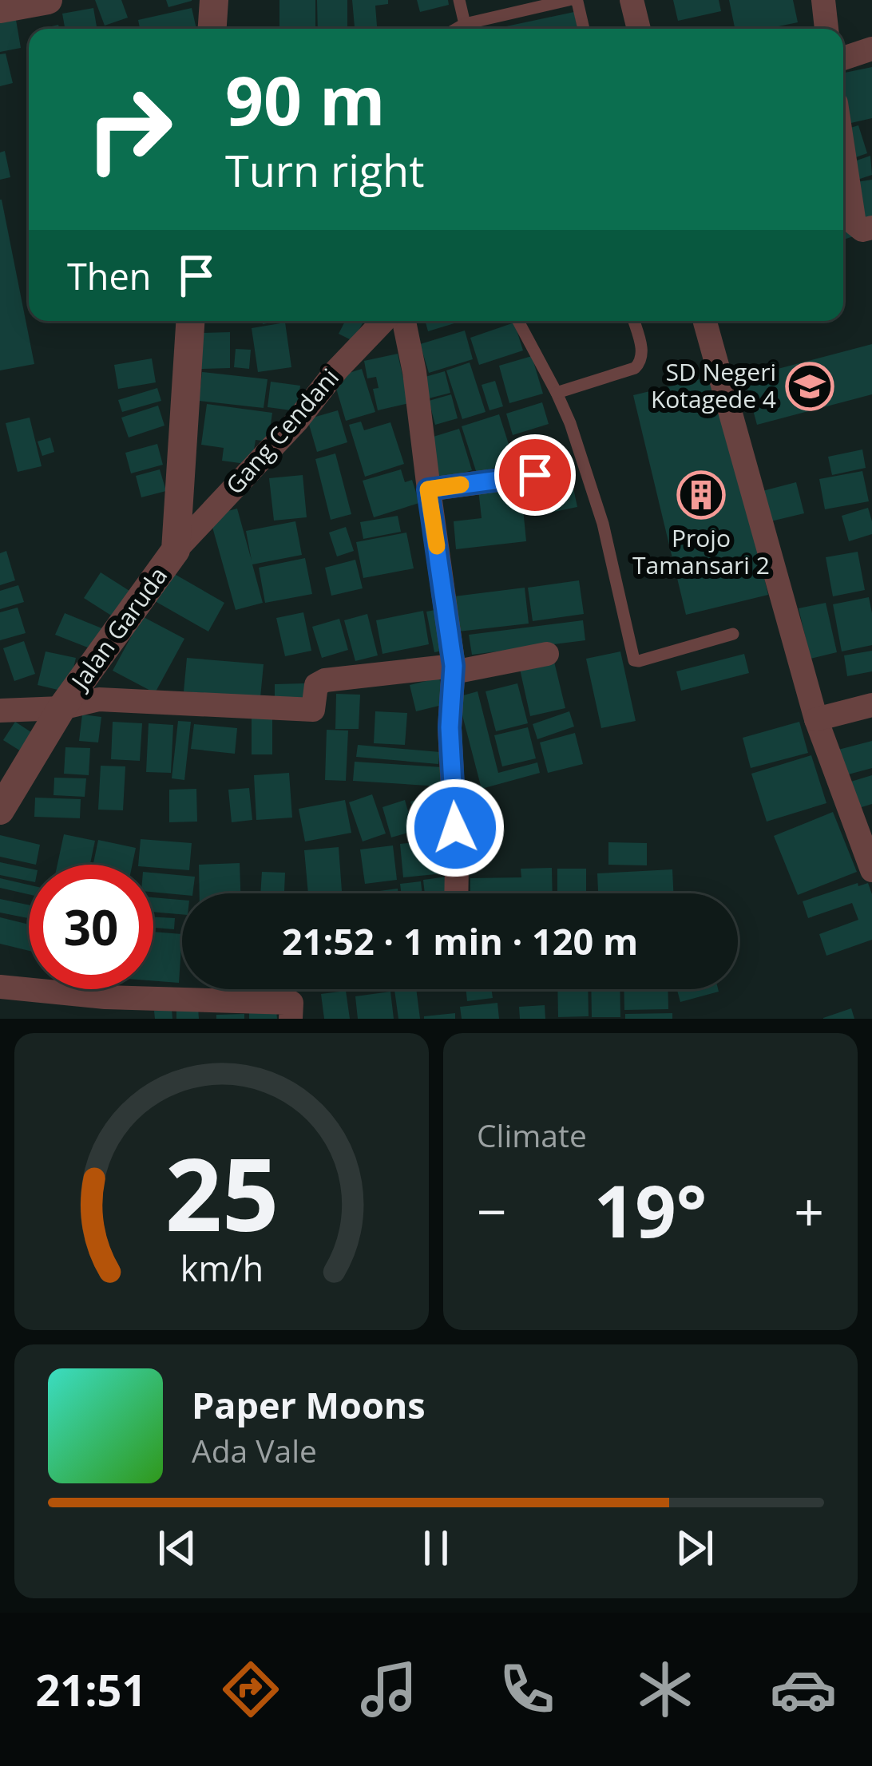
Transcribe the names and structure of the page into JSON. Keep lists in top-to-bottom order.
{
  "streets": {
    "street": ["Gang Cendani", "Jalan Garuda"]
  },
  "crossings": [
    ["Gang Cendani", "Jalan Garuda"]
  ],
  "places": {
    "school or university": ["SD Negeri Kotagede 4"],
    "building": ["Projo Tamansari 2"]
  },
  "page": {
    "turn": ["90 m", "Turn right"],
    "then": "Then",
    "limit": "30",
    "trip": "21:52 · 1 min · 120 m",
    "tile": "Climate",
    "heat": ["−", "19°", "+"],
    "song": ["Paper Moons", "Ada Vale"],
    "tabs": "21:51",
    "gauge": ["25", "km/h"]
  }
}
